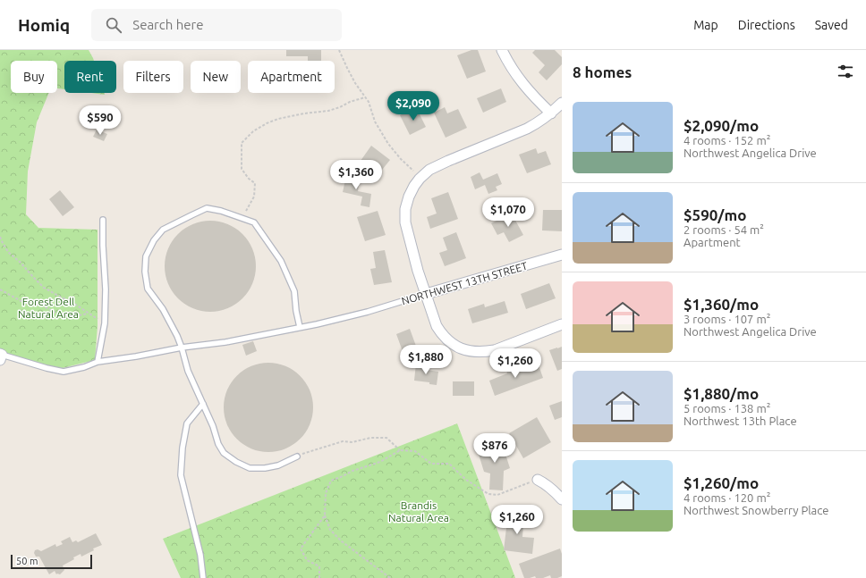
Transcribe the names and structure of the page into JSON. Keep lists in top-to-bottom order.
{
  "streets": {
    "street": ["NORTHWEST 13TH STREET"]
  },
  "parks": ["Forest Dell Natural Area", "Brandis Natural Area"],
  "scale_bar": "50 m",
  "page": {
    "header": "Homiq",
    "search": "Search here",
    "nav": ["Map", "Directions", "Saved"],
    "heading": "8 homes",
    "chip": [
      "Buy",
      "Rent",
      "Filters",
      "New",
      "Apartment"
    ],
    "price": [
      "$2,090",
      "$590",
      "$1,360",
      "$1,070",
      "$1,880",
      "$1,260",
      "$876",
      "$1,260"
    ],
    "list": [
      {
        "name": "$2,090/mo",
        "note": "4 rooms · 152 m² · Northwest Angelica Drive"
      },
      {
        "name": "$590/mo",
        "note": "2 rooms · 54 m² · Apartment"
      },
      {
        "name": "$1,360/mo",
        "note": "3 rooms · 107 m² · Northwest Angelica Drive"
      },
      {
        "name": "$1,880/mo",
        "note": "5 rooms · 138 m² · Northwest 13th Place"
      },
      {
        "name": "$1,260/mo",
        "note": "4 rooms · 120 m² · Northwest Snowberry Place"
      }
    ],
    "scale": "50 m"
  }
}
